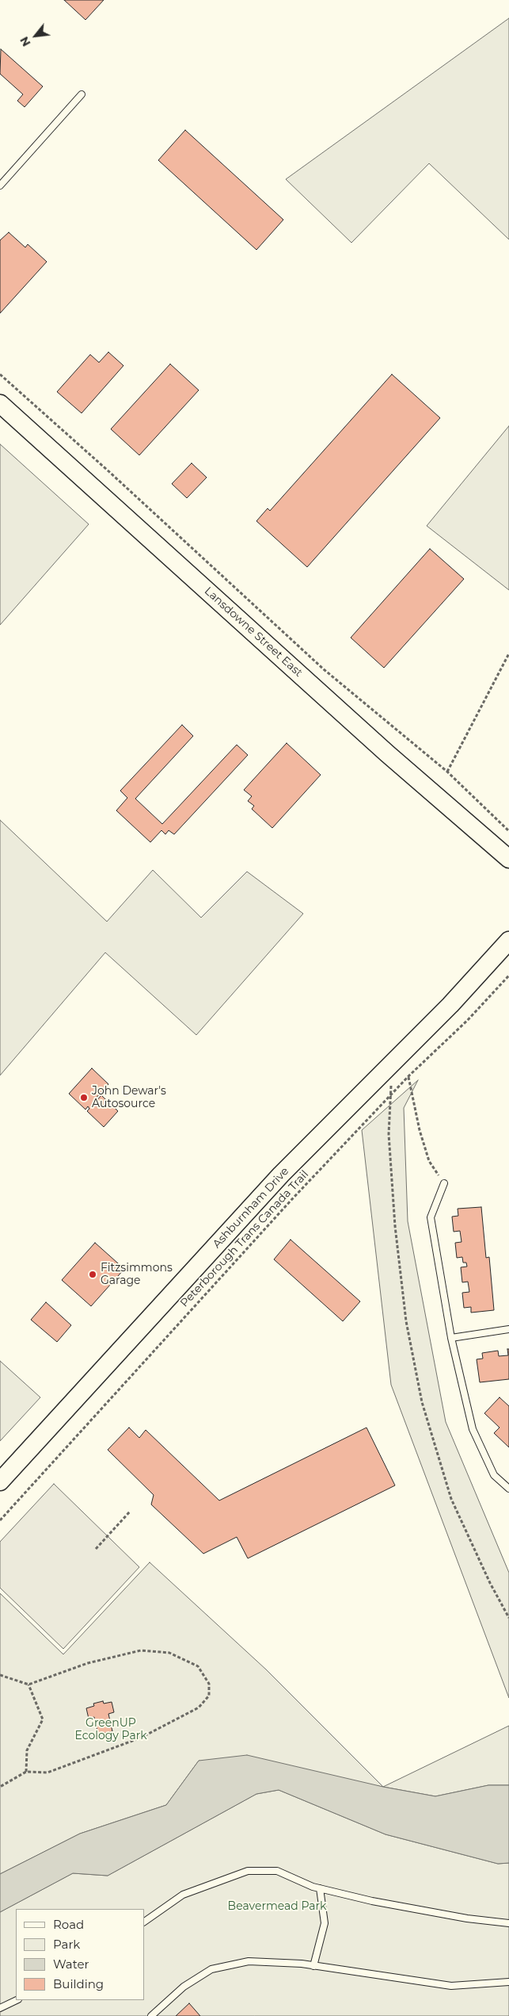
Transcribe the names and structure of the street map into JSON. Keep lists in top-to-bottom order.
{
  "streets": {
    "main road": ["Lansdowne Street East", "Ashburnham Drive"],
    "path": ["Peterborough Trans Canada Trail"]
  },
  "parks": ["GreenUP Ecology Park", "Beavermead Park"],
  "places": ["John Dewar's Autosource", "Fitzsimmons Garage"],
  "legend": [
    "Road",
    "Park",
    "Water",
    "Building"
  ],
  "north": "bottom left"
}
